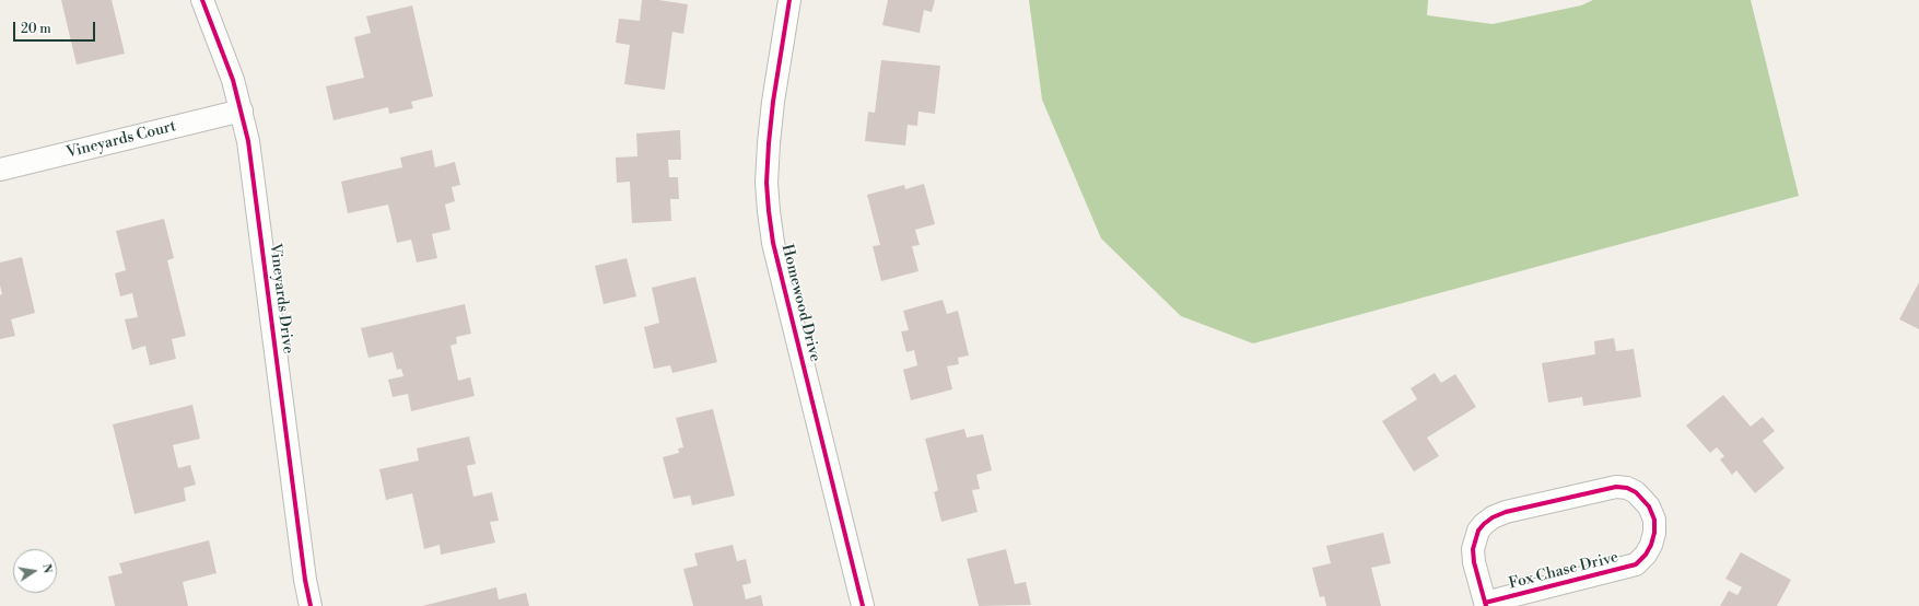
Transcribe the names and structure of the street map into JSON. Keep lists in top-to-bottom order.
{
  "streets": {
    "street": [
      "Vineyards Court",
      "Vineyards Drive",
      "Homewood Drive",
      "Fox Chase Drive"
    ]
  },
  "crossings": [
    ["Vineyards Court", "Vineyards Drive"]
  ],
  "scale_bar": "20 m",
  "north": "right"
}
